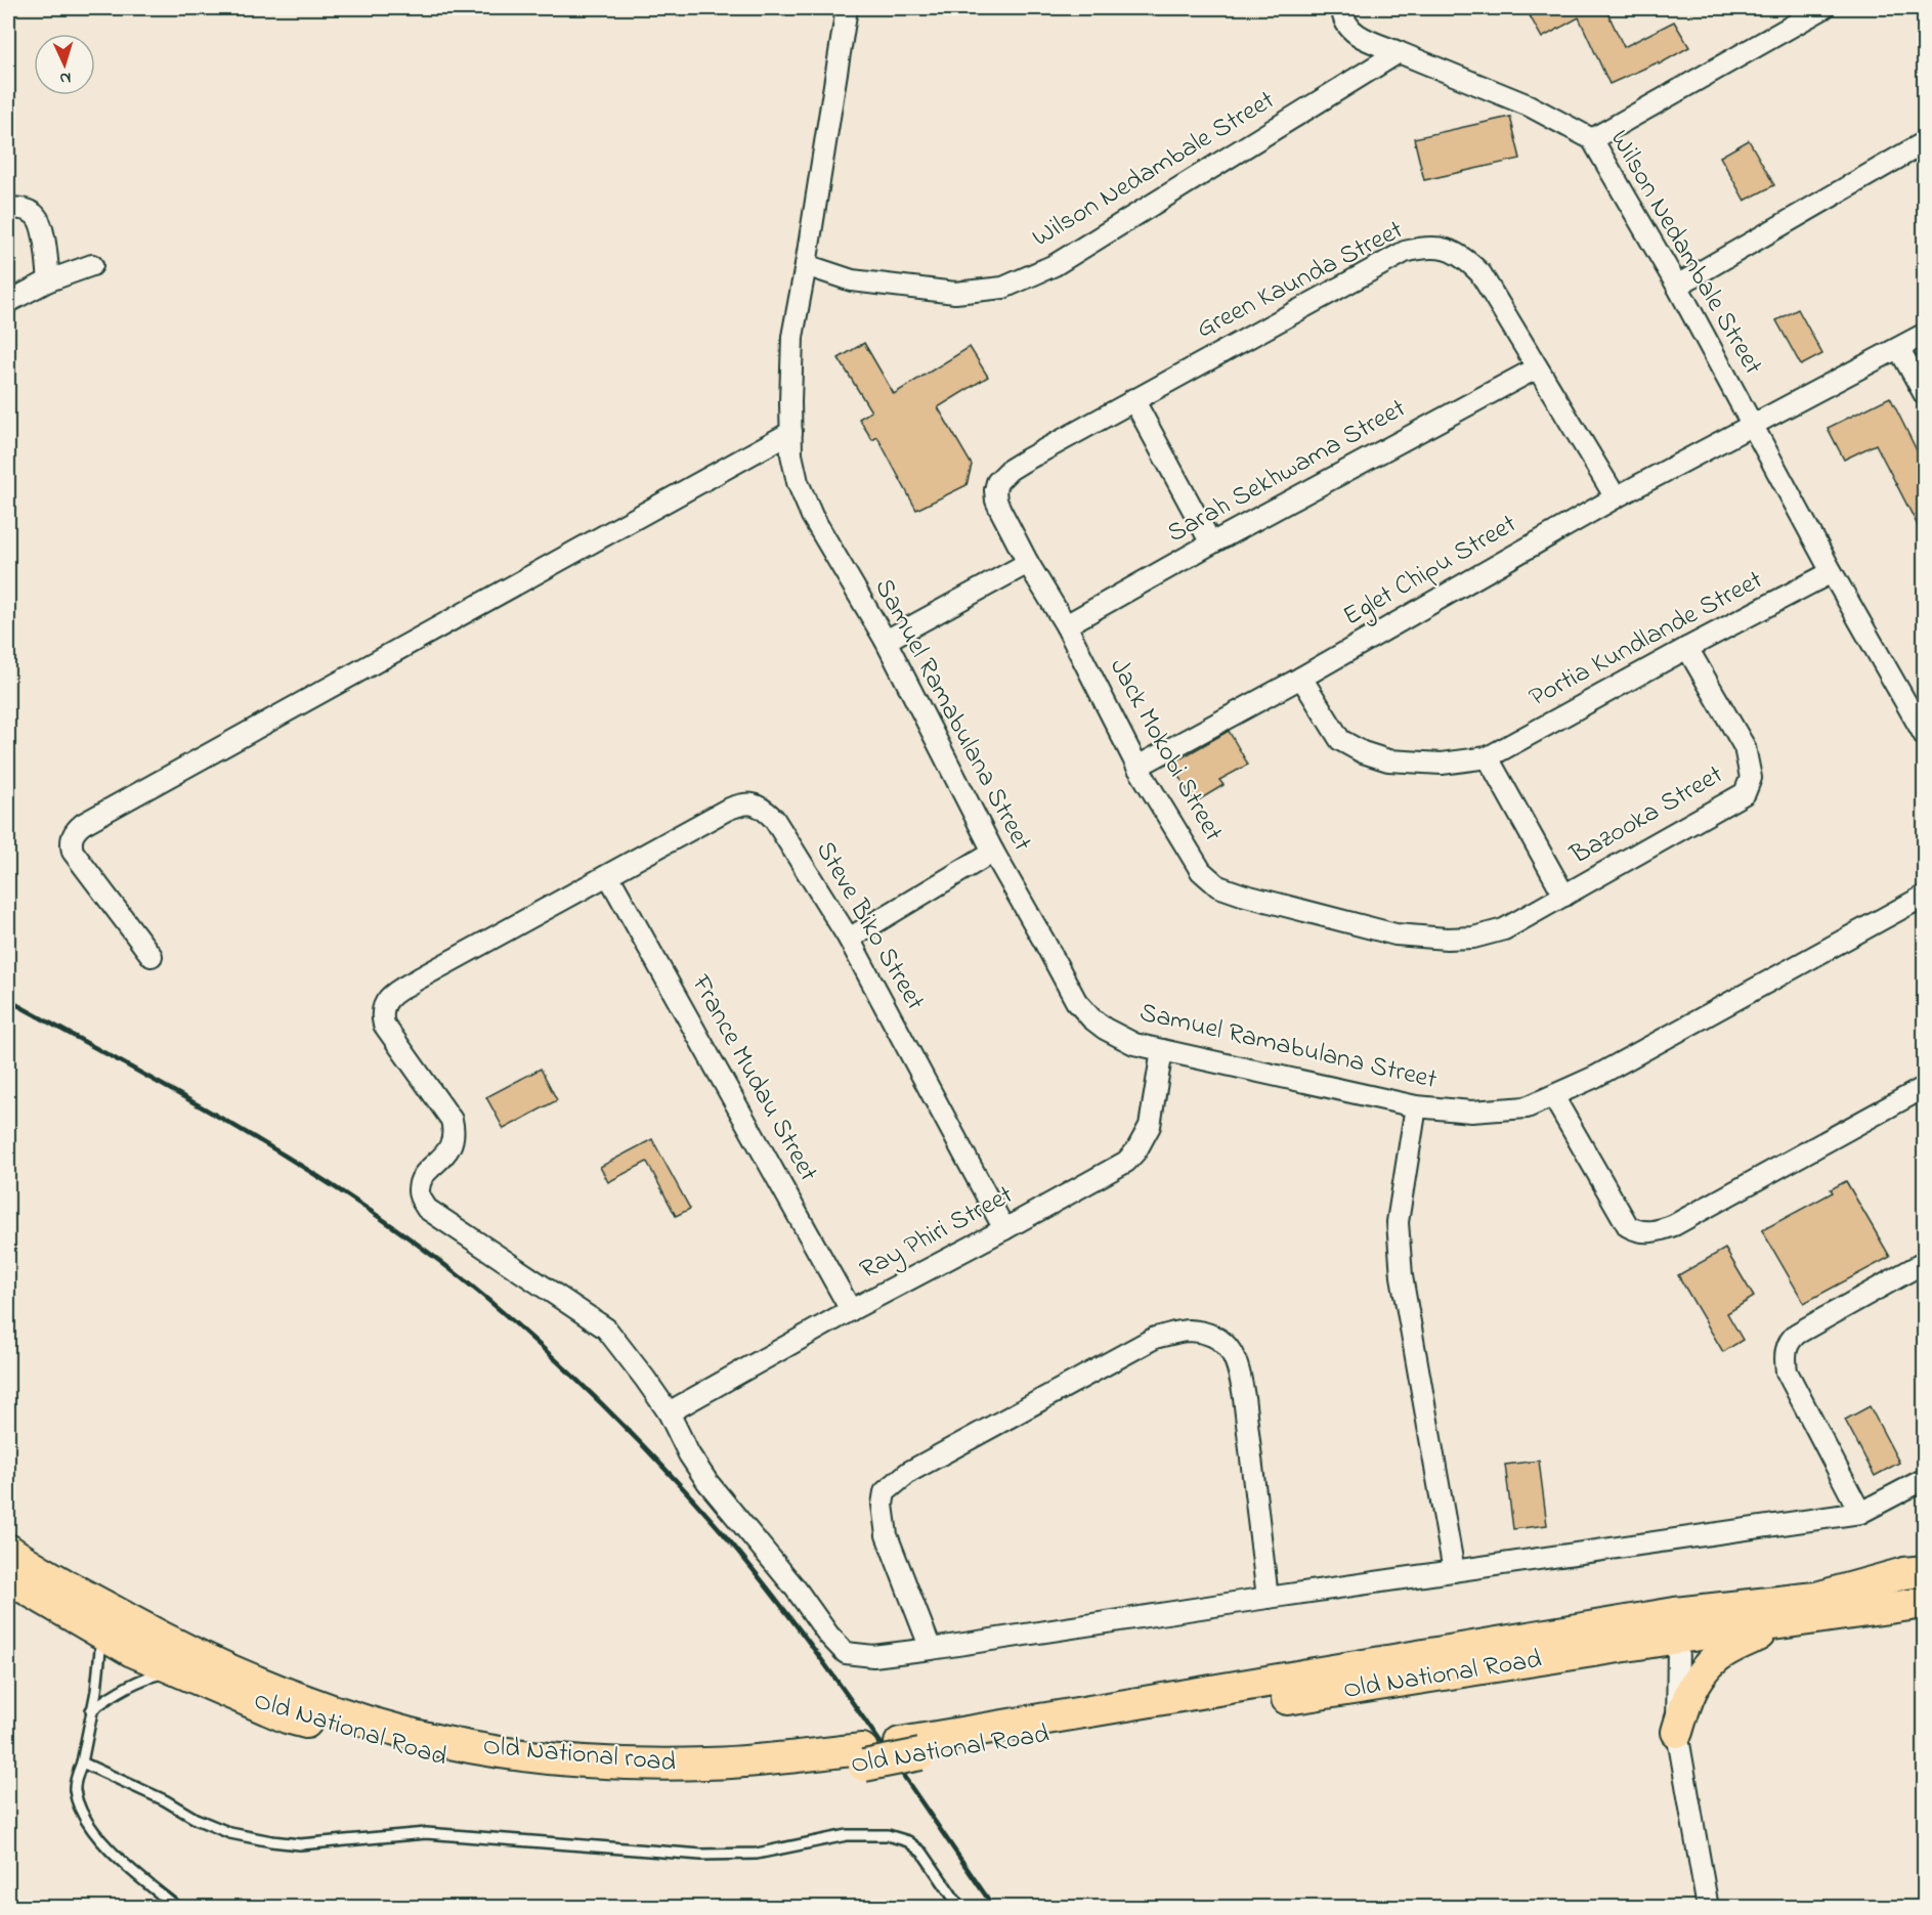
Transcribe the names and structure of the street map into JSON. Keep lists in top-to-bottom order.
{
  "streets": {
    "main road": ["Old National Road", "Old National road"],
    "street": [
      "Wilson Nedambale Street",
      "Green Kaunda Street",
      "Sarah Sekhwama Street",
      "Eglet Chipu Street",
      "Portia Kundlande Street",
      "Samuel Ramabulana Street",
      "Jack Mokobi Street",
      "Bazooka Street",
      "Steve Biko Street",
      "France Mudau Street",
      "Ray Phiri Street"
    ]
  },
  "crossings": [
    ["Wilson Nedambale Street", "Eglet Chipu Street"],
    ["Wilson Nedambale Street", "Portia Kundlande Street"],
    ["Wilson Nedambale Street", "Samuel Ramabulana Street"],
    ["Green Kaunda Street", "Sarah Sekhwama Street"],
    ["Green Kaunda Street", "Eglet Chipu Street"],
    ["Green Kaunda Street", "Jack Mokobi Street"],
    ["Sarah Sekhwama Street", "Jack Mokobi Street"],
    ["Eglet Chipu Street", "Jack Mokobi Street"],
    ["Portia Kundlande Street", "Bazooka Street"],
    ["Samuel Ramabulana Street", "Ray Phiri Street"],
    ["Jack Mokobi Street", "Bazooka Street"],
    ["Steve Biko Street", "France Mudau Street"],
    ["Steve Biko Street", "Ray Phiri Street"],
    ["France Mudau Street", "Ray Phiri Street"],
    ["Old National Road", "Old National road"]
  ],
  "north": "bottom"
}
